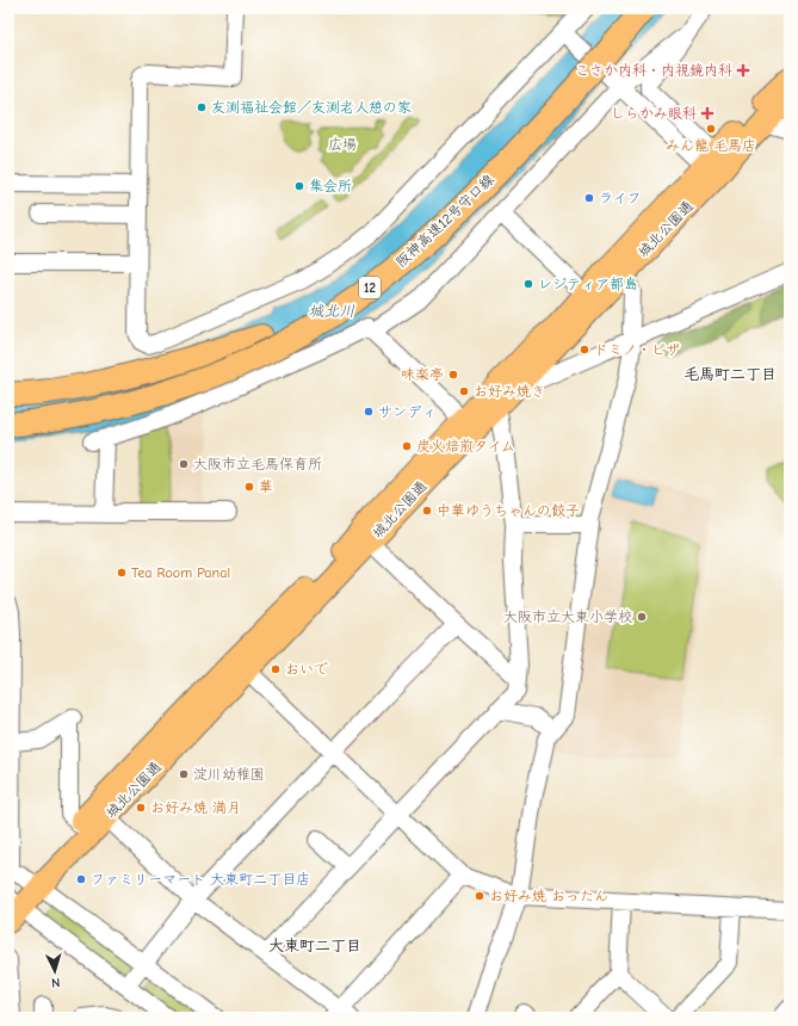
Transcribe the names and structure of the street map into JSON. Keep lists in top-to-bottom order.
{
  "streets": {
    "highway": ["阪神高速12号守口線", "12"],
    "main road": ["城北公園通"]
  },
  "districts": ["毛馬町二丁目", "大東町二丁目"],
  "water": ["城北川"],
  "parks": ["広場"],
  "places": {
    "health": ["こさか内科・内視鏡内科", "しらかみ眼科"],
    "other": [
      "友渕福祉会館／友渕老人憩の家",
      "みん龍 毛馬店",
      "集会所",
      "ライフ",
      "レジティア都島",
      "ドミノ・ピザ",
      "味楽亭",
      "お好み焼き",
      "サンディ",
      "炭火焙煎タイム",
      "大阪市立毛馬保育所",
      "華",
      "中華ゆうちゃんの餃子",
      "Tea Room Panal",
      "大阪市立大東小学校",
      "おいで",
      "淀川幼稚園",
      "お好み焼 満月",
      "ファミリーマート 大東町二丁目店",
      "お好み焼 おったん"
    ]
  },
  "north": "bottom"
}
